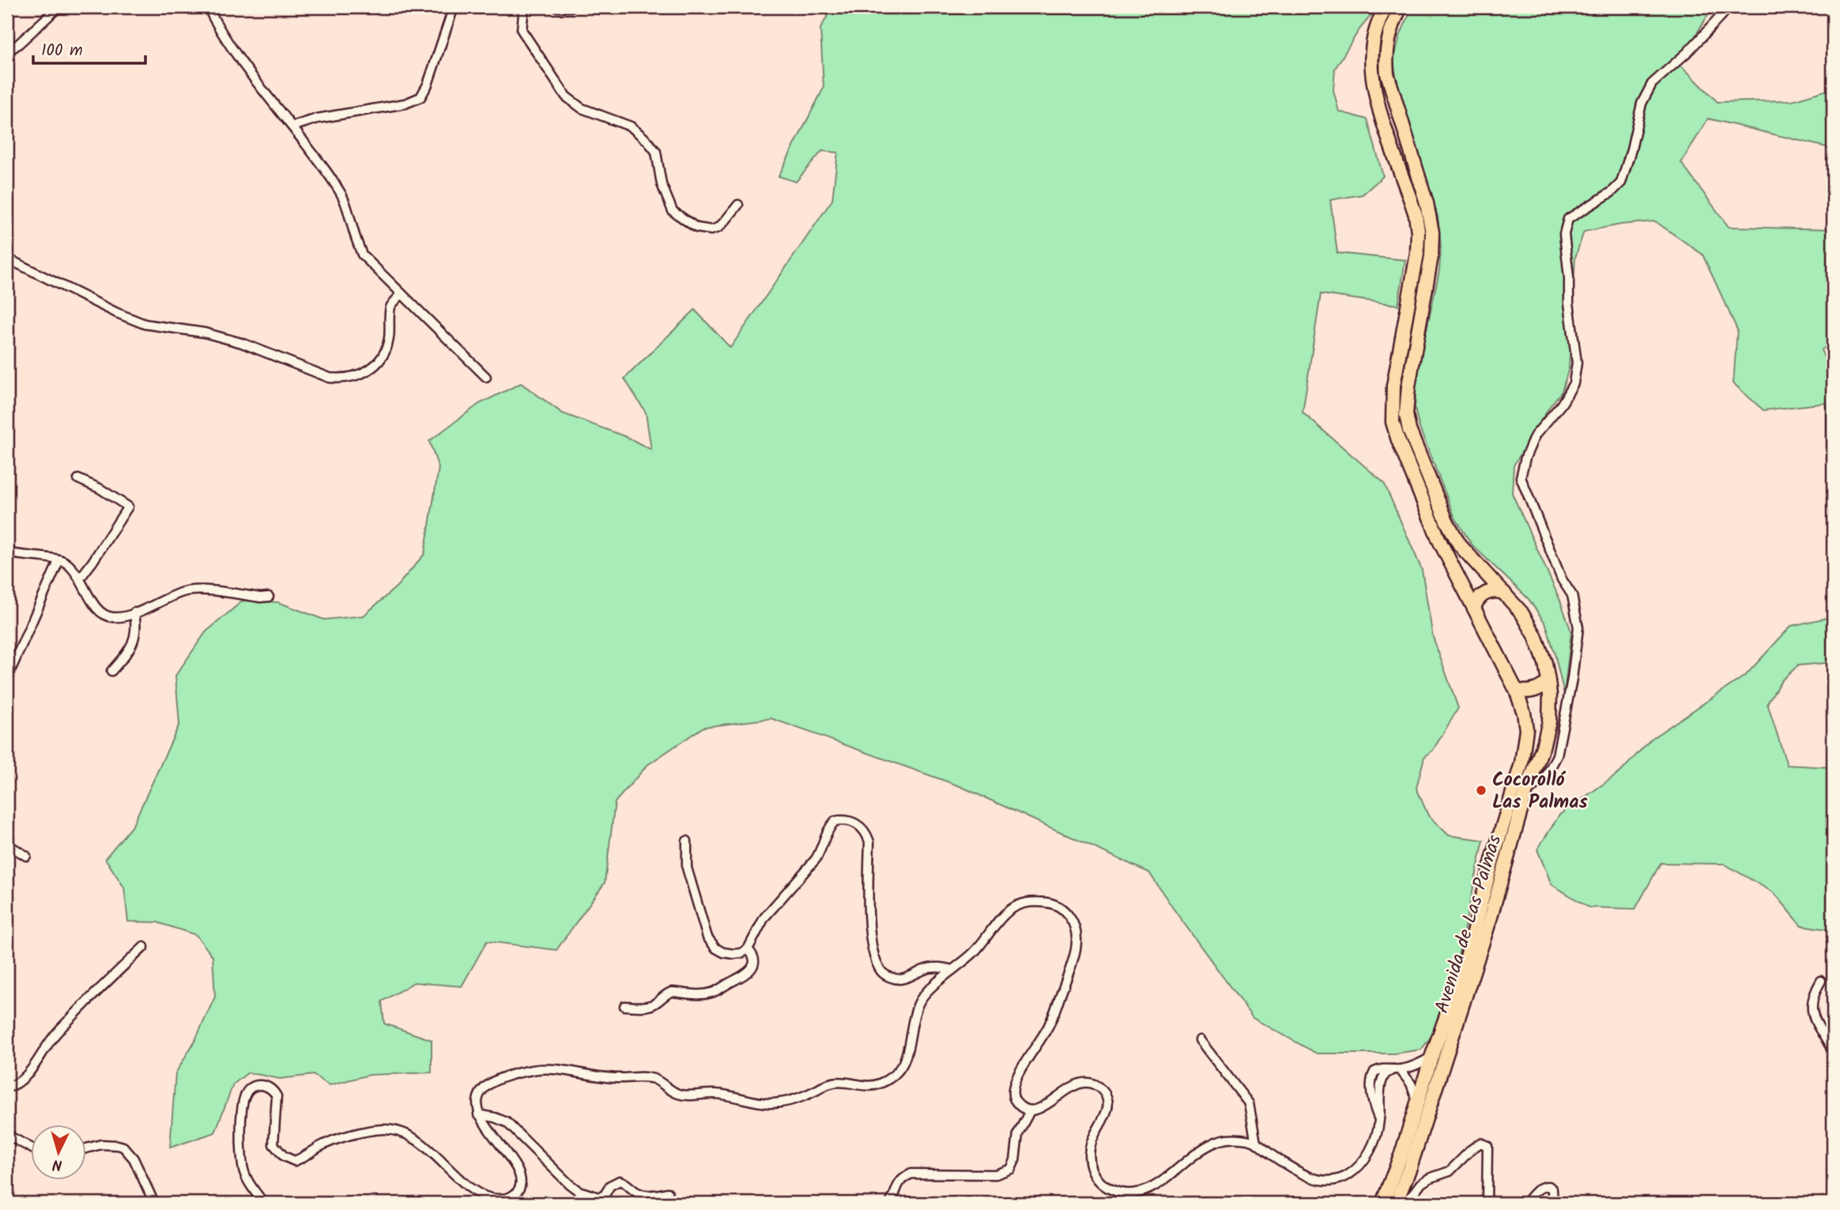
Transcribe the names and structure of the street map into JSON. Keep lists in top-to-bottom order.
{
  "streets": {
    "main road": ["Avenida de Las Palmas"]
  },
  "places": ["Cocorolló Las Palmas"],
  "scale_bar": "100 m",
  "north": "bottom"
}
